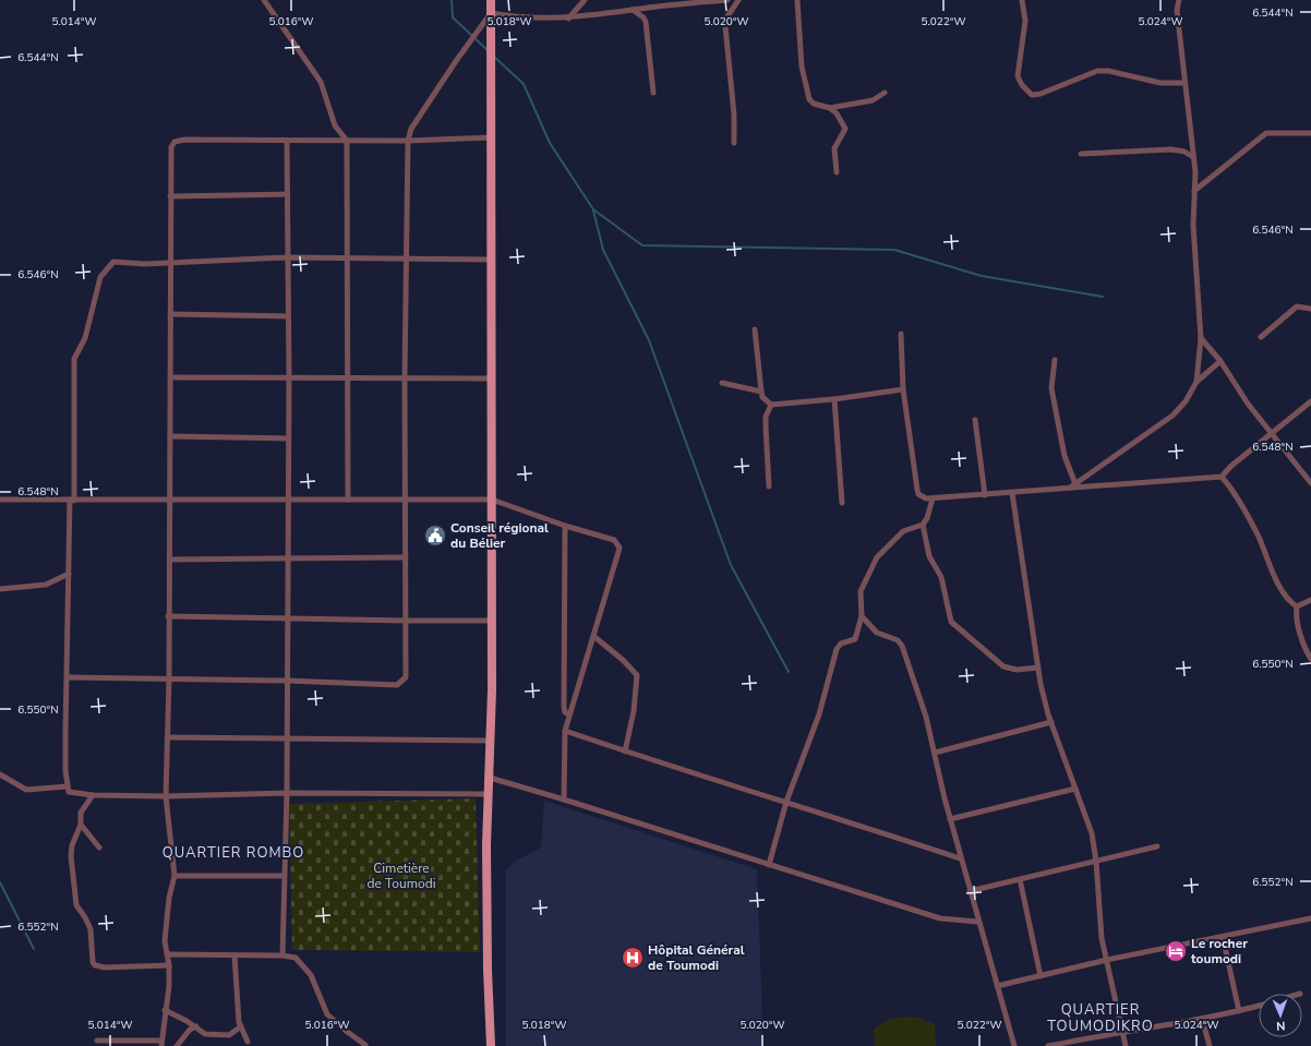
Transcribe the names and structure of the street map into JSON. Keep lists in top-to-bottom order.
{
  "districts": ["QUARTIER ROMBO", "QUARTIER TOUMODIKRO"],
  "parks": ["Cimetière de Toumodi"],
  "places": {
    "public building": ["Conseil régional du Bélier"],
    "hotel": ["Le rocher toumodi"],
    "hospital": ["Hôpital Général de Toumodi"]
  },
  "north": "bottom",
  "coordinates": [
    "6.544°N",
    "5.014°W",
    "5.016°W",
    "5.018°W",
    "5.020°W",
    "5.022°W",
    "5.024°W",
    "6.546°N",
    "6.548°N",
    "6.550°N",
    "6.552°N"
  ]
}
